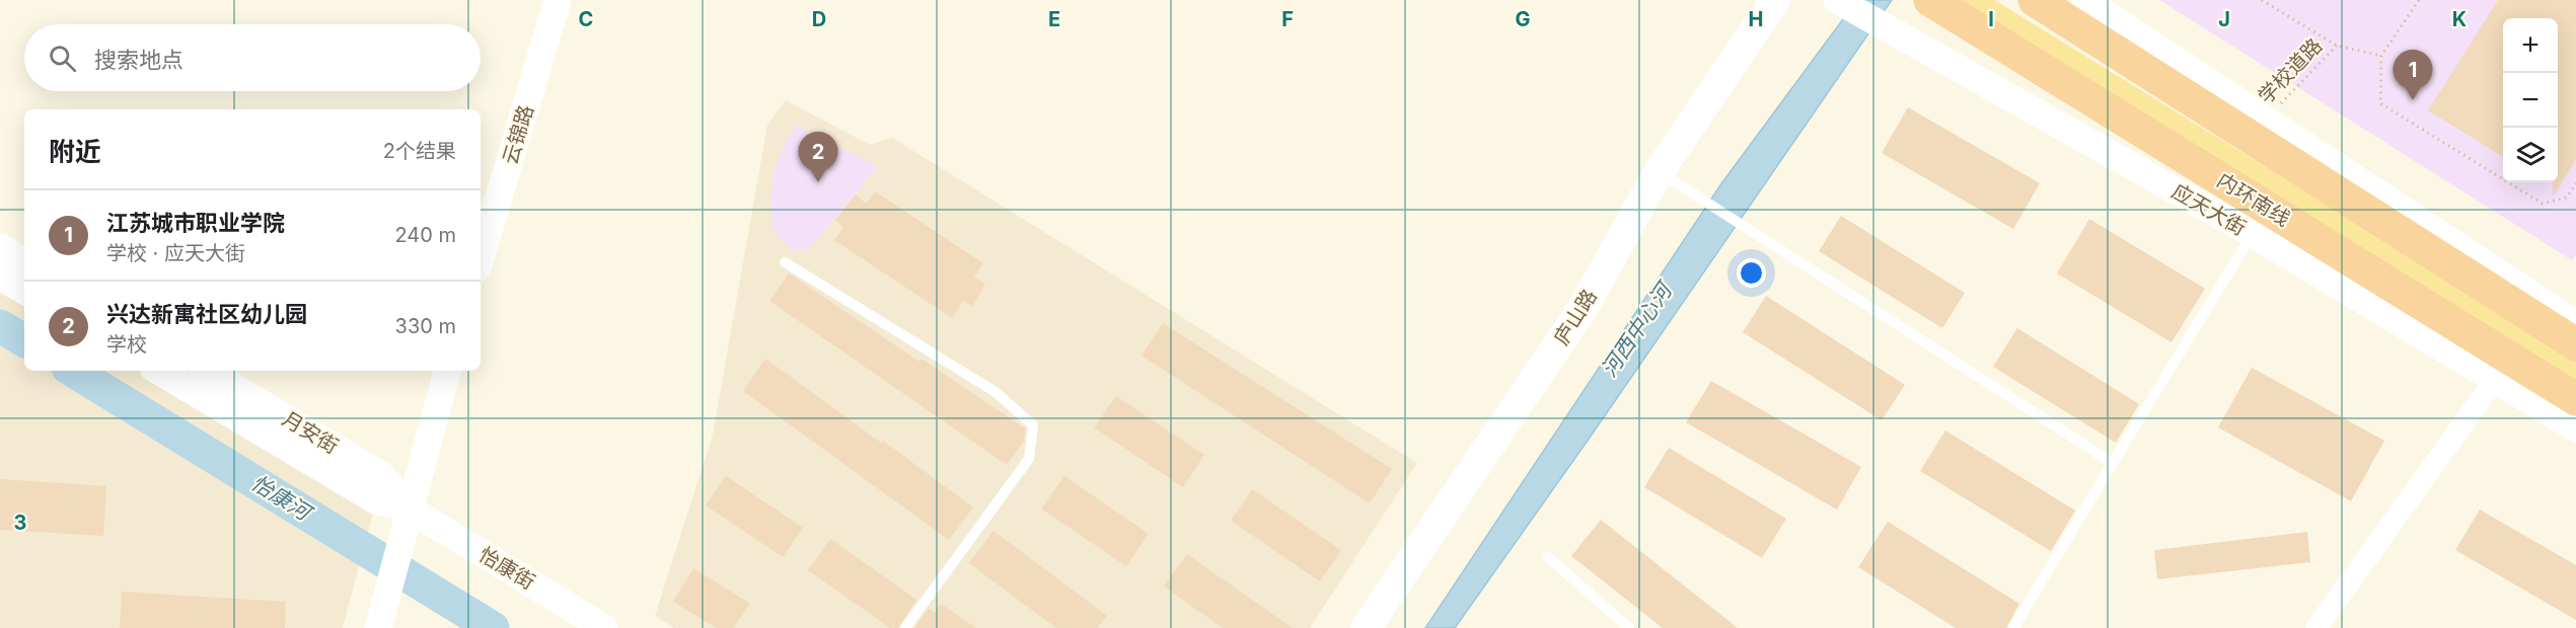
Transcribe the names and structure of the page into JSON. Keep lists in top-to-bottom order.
{
  "streets": {
    "highway": ["内环南线"],
    "main road": ["庐山路"],
    "street": [
      "云锦路",
      "应天大街",
      "月安街",
      "怡康街"
    ],
    "path": ["学校道路"]
  },
  "crossings": [
    ["月安街", "怡康街"]
  ],
  "water": ["河西中心河", "怡康河"],
  "page": {
    "map_buttons": ["+", "−"],
    "search": "搜索地点",
    "pins": ["1", "2"],
    "heading": ["附近", "2个结果"],
    "list": [
      {
        "mark": "1",
        "name": "江苏城市职业学院",
        "note": "学校 · 应天大街",
        "value": "240 m"
      },
      {
        "mark": "2",
        "name": "兴达新寓社区幼儿园",
        "note": "学校",
        "value": "330 m"
      }
    ]
  },
  "grid": {
    "columns": [
      "C",
      "D",
      "E",
      "F",
      "G",
      "H",
      "I",
      "J",
      "K"
    ],
    "rows": ["3"]
  }
}
